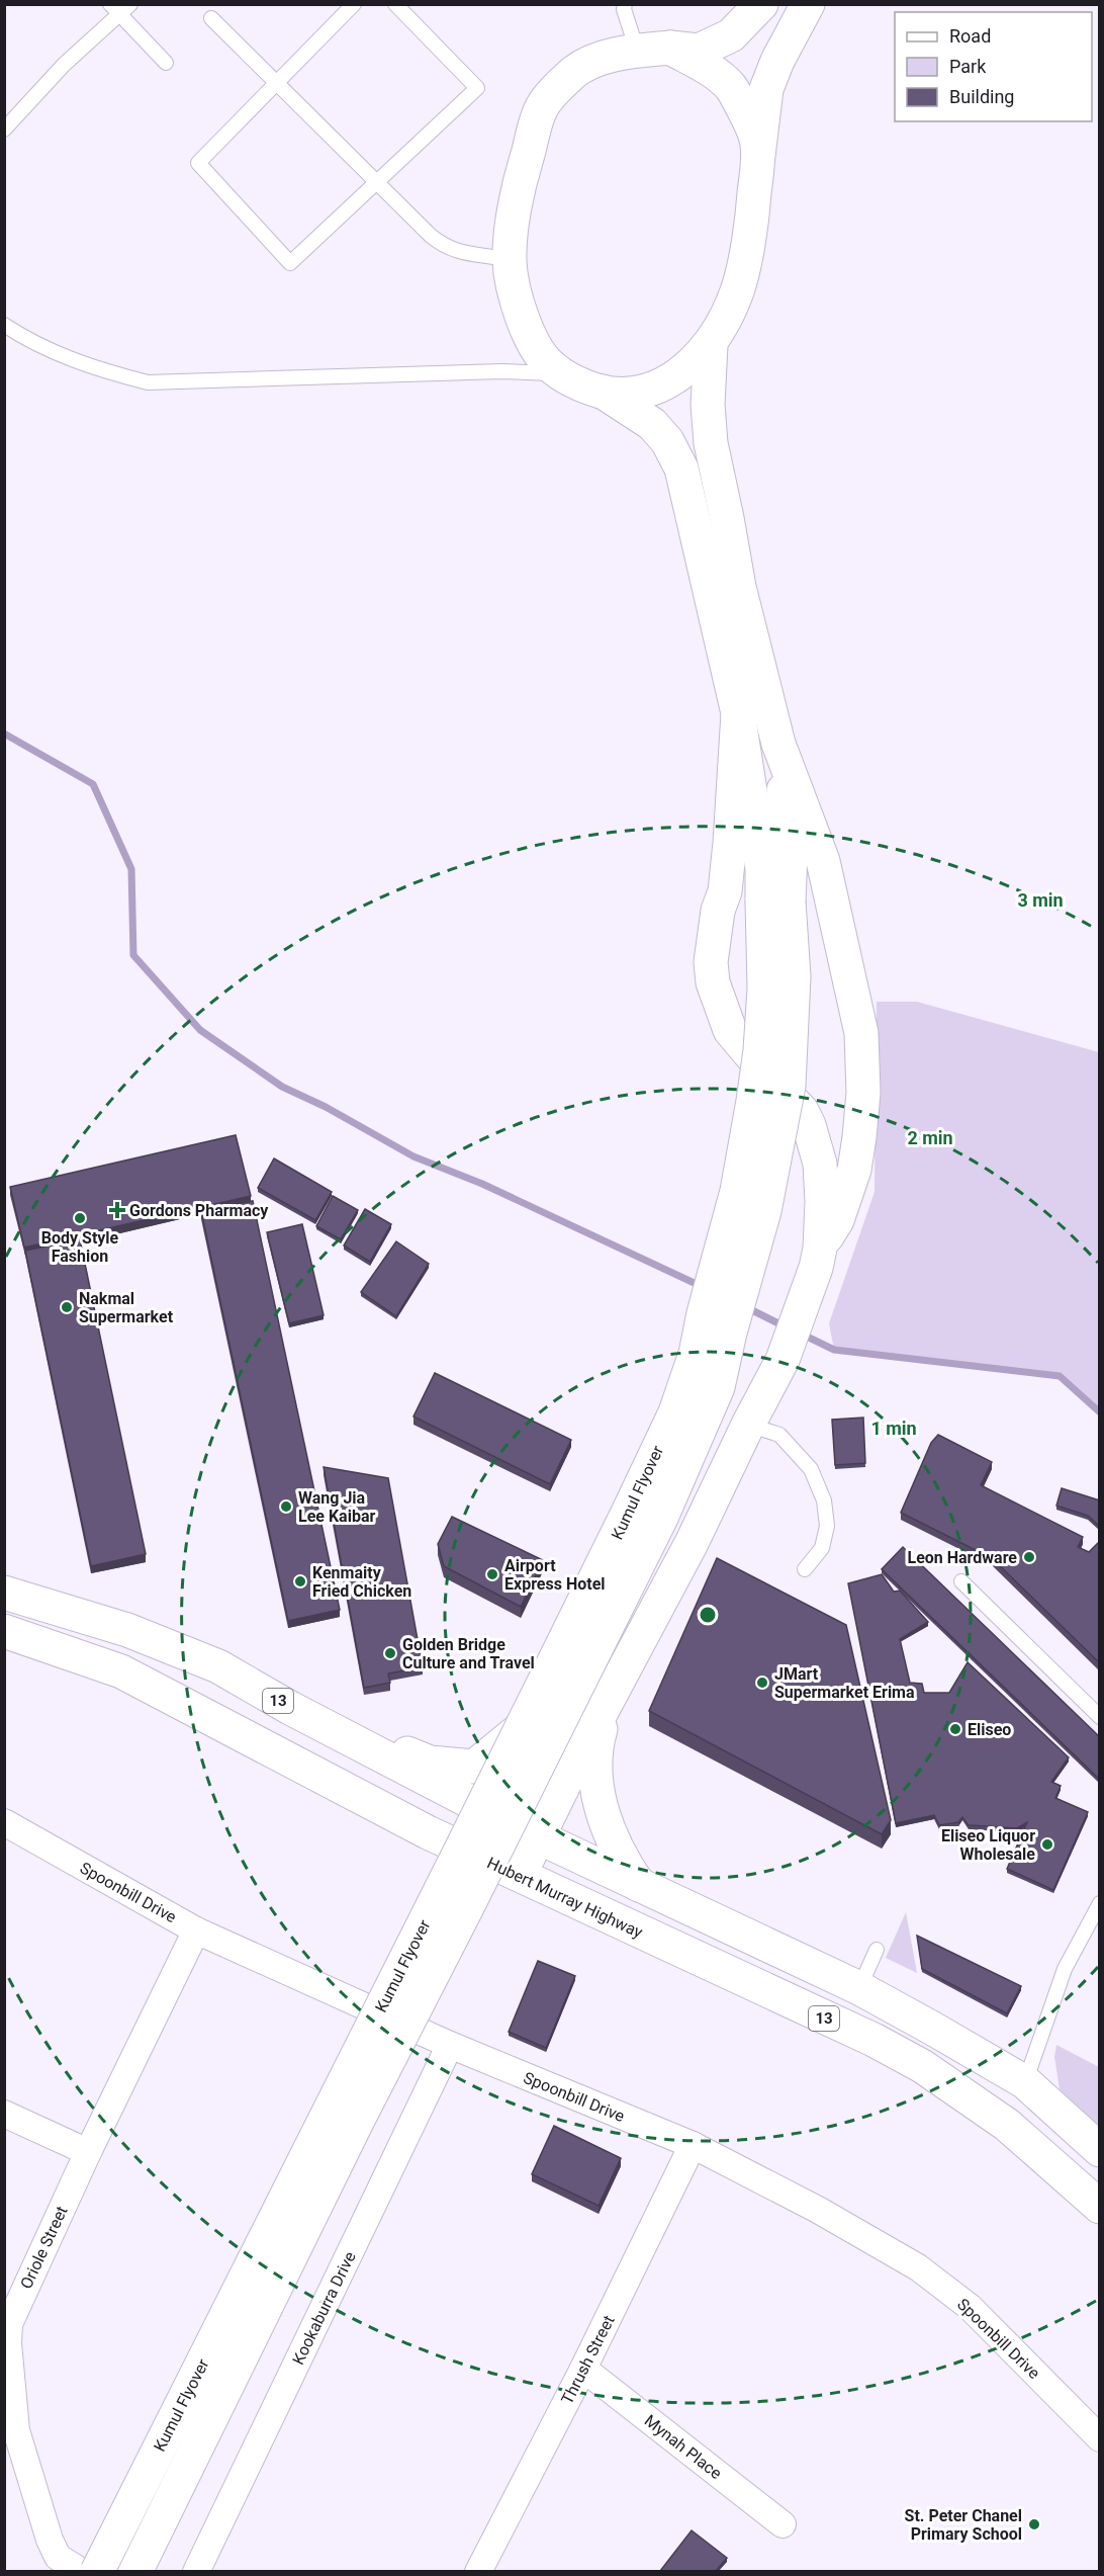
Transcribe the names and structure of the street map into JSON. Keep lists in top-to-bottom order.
{
  "streets": {
    "main road": ["Kumul Flyover", "13", "Hubert Murray Highway"],
    "street": [
      "Spoonbill Drive",
      "Oriole Street",
      "Kookaburra Drive",
      "Thrush Street",
      "Mynah Place"
    ]
  },
  "crossings": [
    ["Spoonbill Drive", "Oriole Street"],
    ["Spoonbill Drive", "Kookaburra Drive"],
    ["Spoonbill Drive", "Thrush Street"],
    ["Thrush Street", "Mynah Place"]
  ],
  "places": {
    "health": ["Gordons Pharmacy"],
    "other": [
      "Body Style Fashion",
      "Nakmal Supermarket",
      "Wang Jia Lee Kaibar",
      "Leon Hardware",
      "Airport Express Hotel",
      "Kenmaity Fried Chicken",
      "Golden Bridge Culture and Travel",
      "JMart Supermarket Erima",
      "Eliseo",
      "Eliseo Liquor Wholesale",
      "St. Peter Chanel Primary School"
    ]
  },
  "legend": ["Road", "Park", "Building"],
  "rings": ["3 min", "2 min", "1 min"]
}
